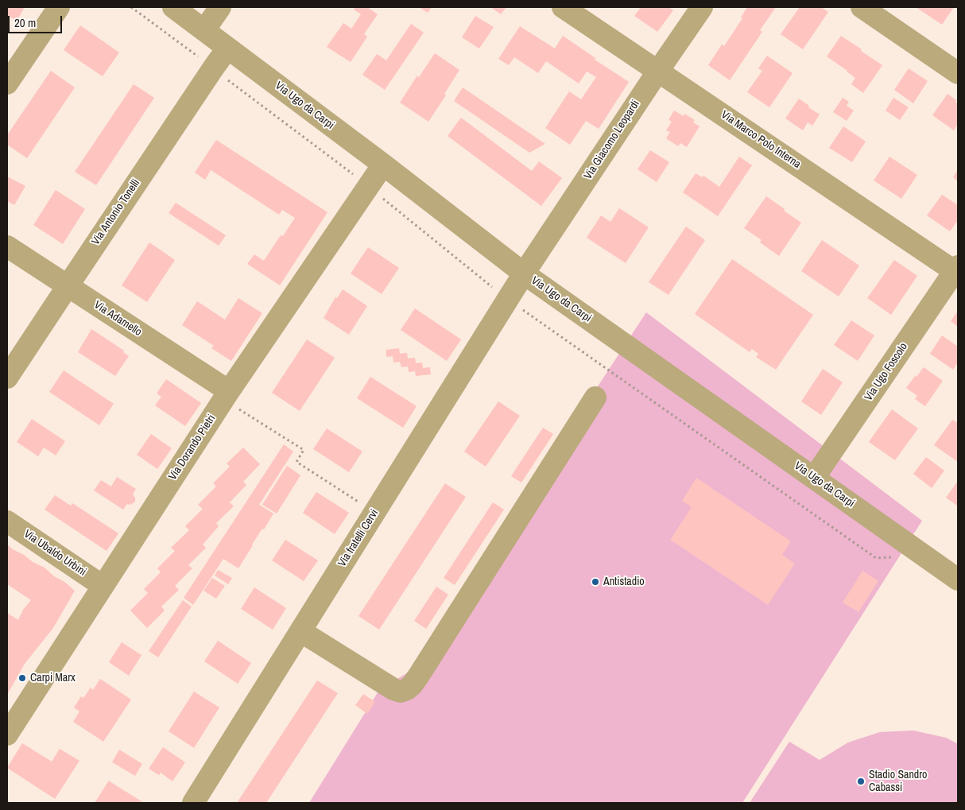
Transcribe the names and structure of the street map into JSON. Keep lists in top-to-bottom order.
{
  "streets": {
    "street": [
      "Via Ugo da Carpi",
      "Via Giacomo Leopardi",
      "Via Marco Polo Interna",
      "Via Antonio Tonelli",
      "Via Adamello",
      "Via Ugo Foscolo",
      "Via Dorando Pietri",
      "Via fratelli Cervi",
      "Via Ubaldo Urbini"
    ]
  },
  "crossings": [
    ["Via Ugo da Carpi", "Via Giacomo Leopardi"],
    ["Via Ugo da Carpi", "Via Antonio Tonelli"],
    ["Via Ugo da Carpi", "Via Ugo Foscolo"],
    ["Via Ugo da Carpi", "Via Dorando Pietri"],
    ["Via Ugo da Carpi", "Via fratelli Cervi"],
    ["Via Giacomo Leopardi", "Via Marco Polo Interna"],
    ["Via Giacomo Leopardi", "Via fratelli Cervi"],
    ["Via Marco Polo Interna", "Via Ugo Foscolo"],
    ["Via Antonio Tonelli", "Via Adamello"],
    ["Via Adamello", "Via Dorando Pietri"],
    ["Via Dorando Pietri", "Via Ubaldo Urbini"]
  ],
  "places": ["Antistadio", "Carpi Marx", "Stadio Sandro Cabassi"],
  "scale_bar": "20 m"
}
